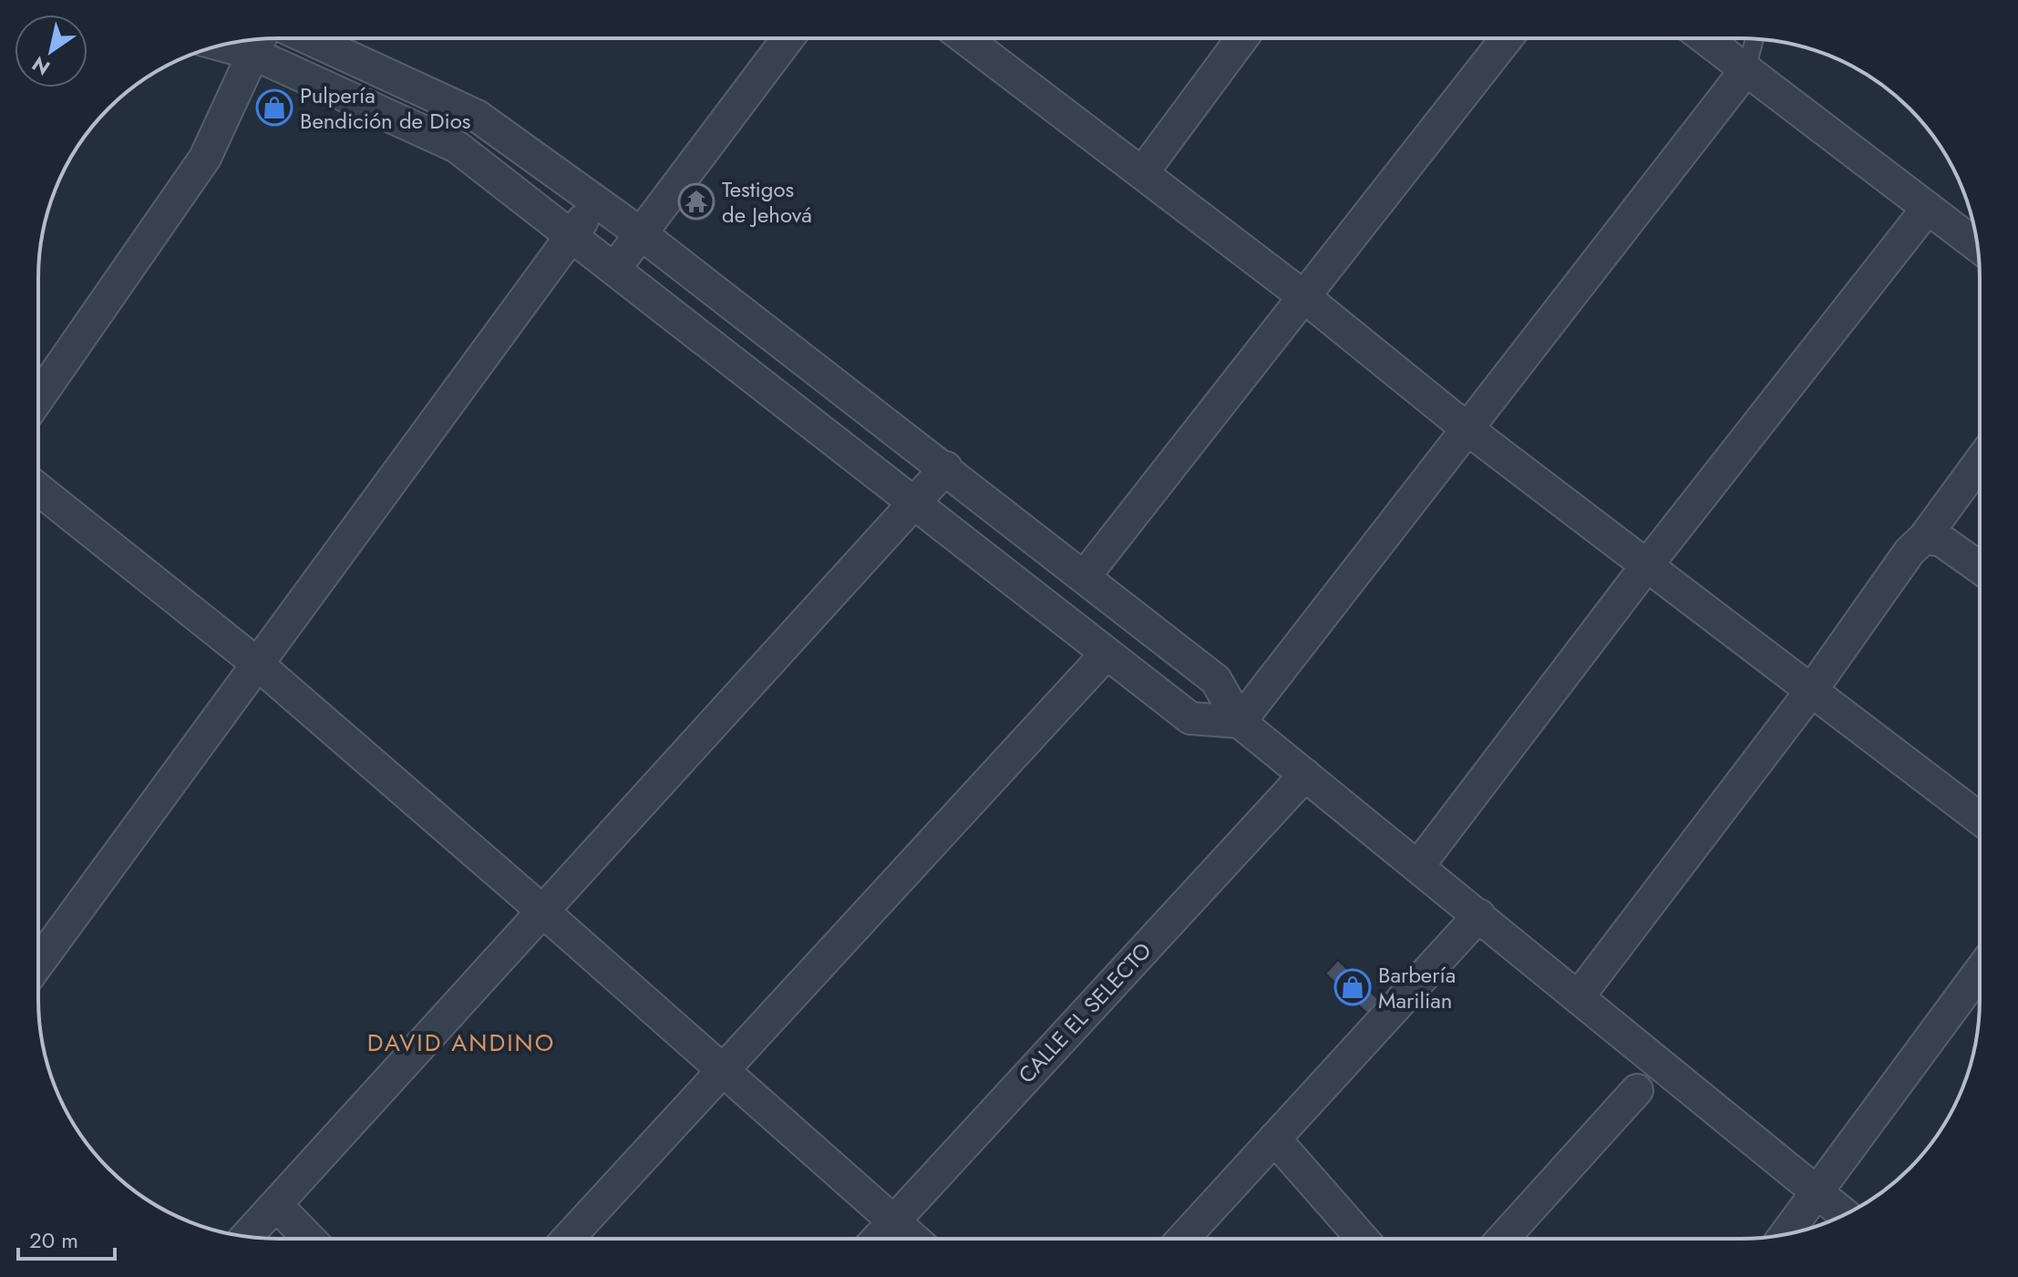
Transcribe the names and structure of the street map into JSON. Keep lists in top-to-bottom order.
{
  "streets": {
    "street": ["CALLE EL SELECTO"]
  },
  "districts": ["DAVID ANDINO"],
  "places": {
    "shop": ["Pulpería Bendición de Dios", "Barbería Marilian"],
    "temple": ["Testigos de Jehová"]
  },
  "scale_bar": "20 m",
  "north": "bottom left"
}
